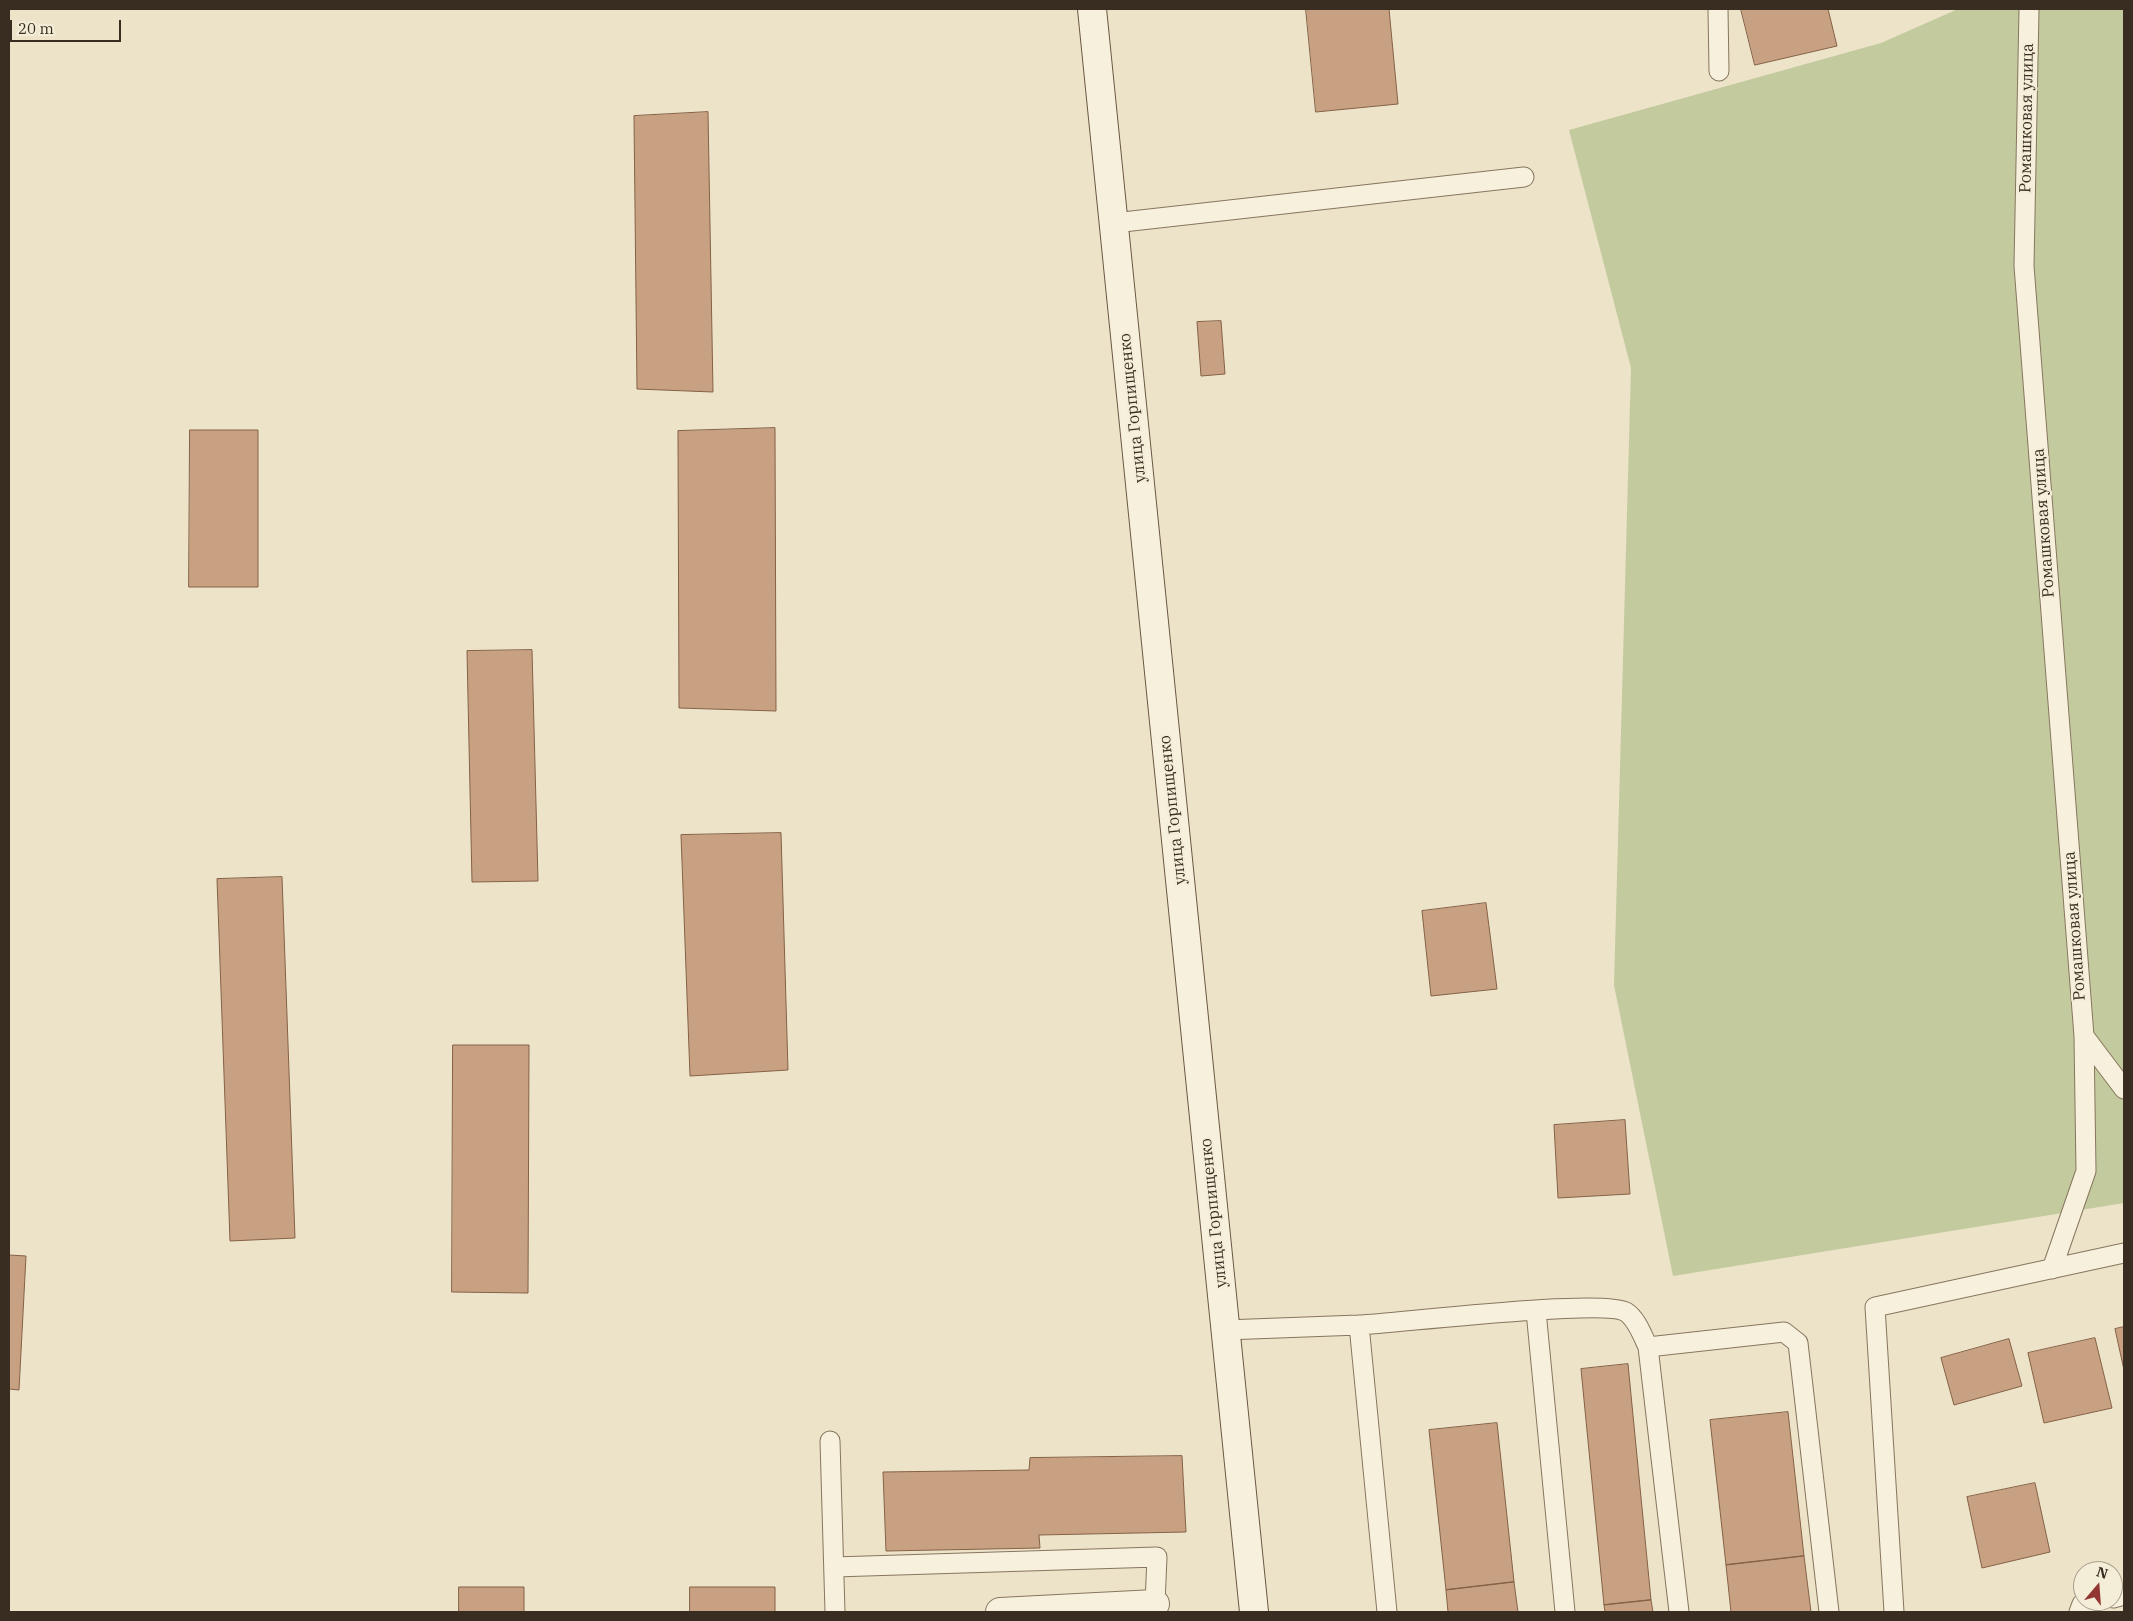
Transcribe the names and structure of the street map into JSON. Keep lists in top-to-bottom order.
{
  "streets": {
    "main road": ["улица Горпищенко"],
    "lane": ["Ромашковая улица"]
  },
  "scale_bar": "20 m",
  "north": "top"
}
